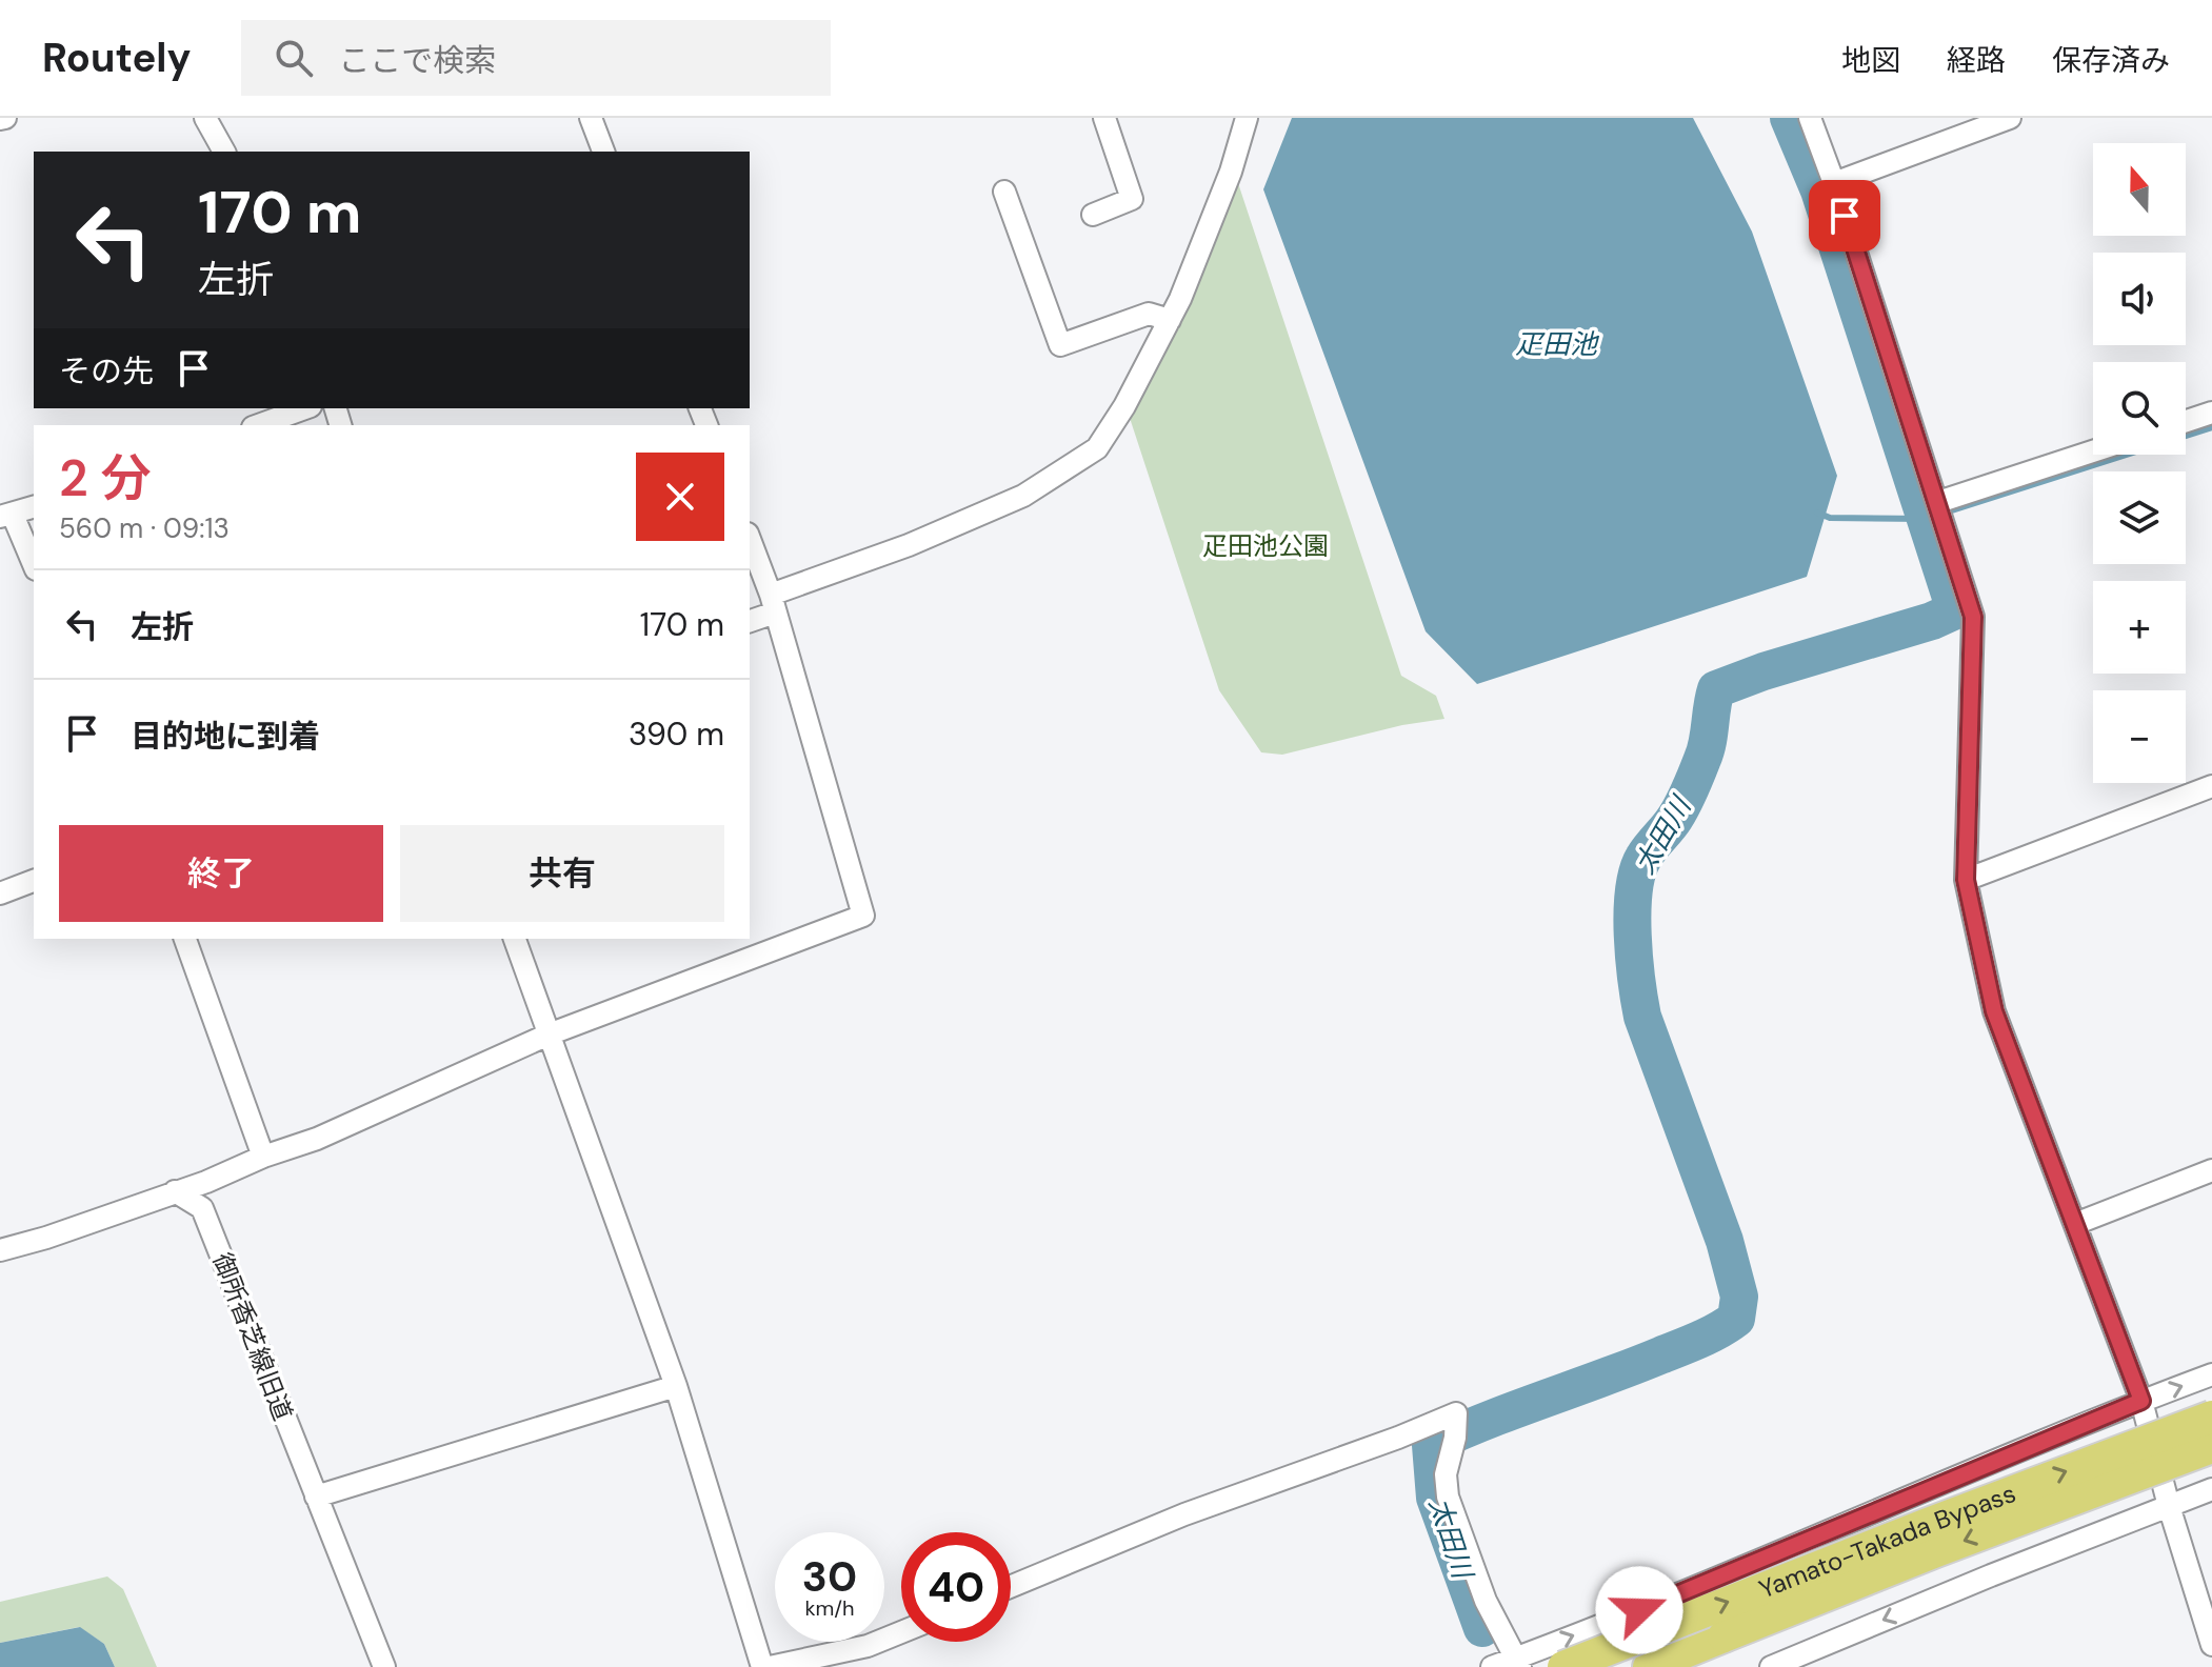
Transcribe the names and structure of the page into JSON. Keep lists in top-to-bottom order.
{
  "streets": {
    "highway": ["Yamato-Takada Bypass"],
    "street": ["御所香芝線旧道"]
  },
  "water": ["疋田池", "太田川"],
  "parks": ["疋田池公園"],
  "north": "top",
  "page": {
    "header": "Routely",
    "search": "ここで検索",
    "nav": ["地図", "経路", "保存済み"],
    "map_buttons": ["+", "−"],
    "turn": ["170 m", "左折"],
    "then": "その先",
    "heading": ["2 分", "560 m · 09:13"],
    "list": [
      {
        "name": "左折",
        "value": "170 m"
      },
      {
        "name": "目的地に到着",
        "value": "390 m"
      }
    ],
    "buttons": ["終了", "共有"],
    "speed": "30 km/h",
    "limit": "40"
  }
}
